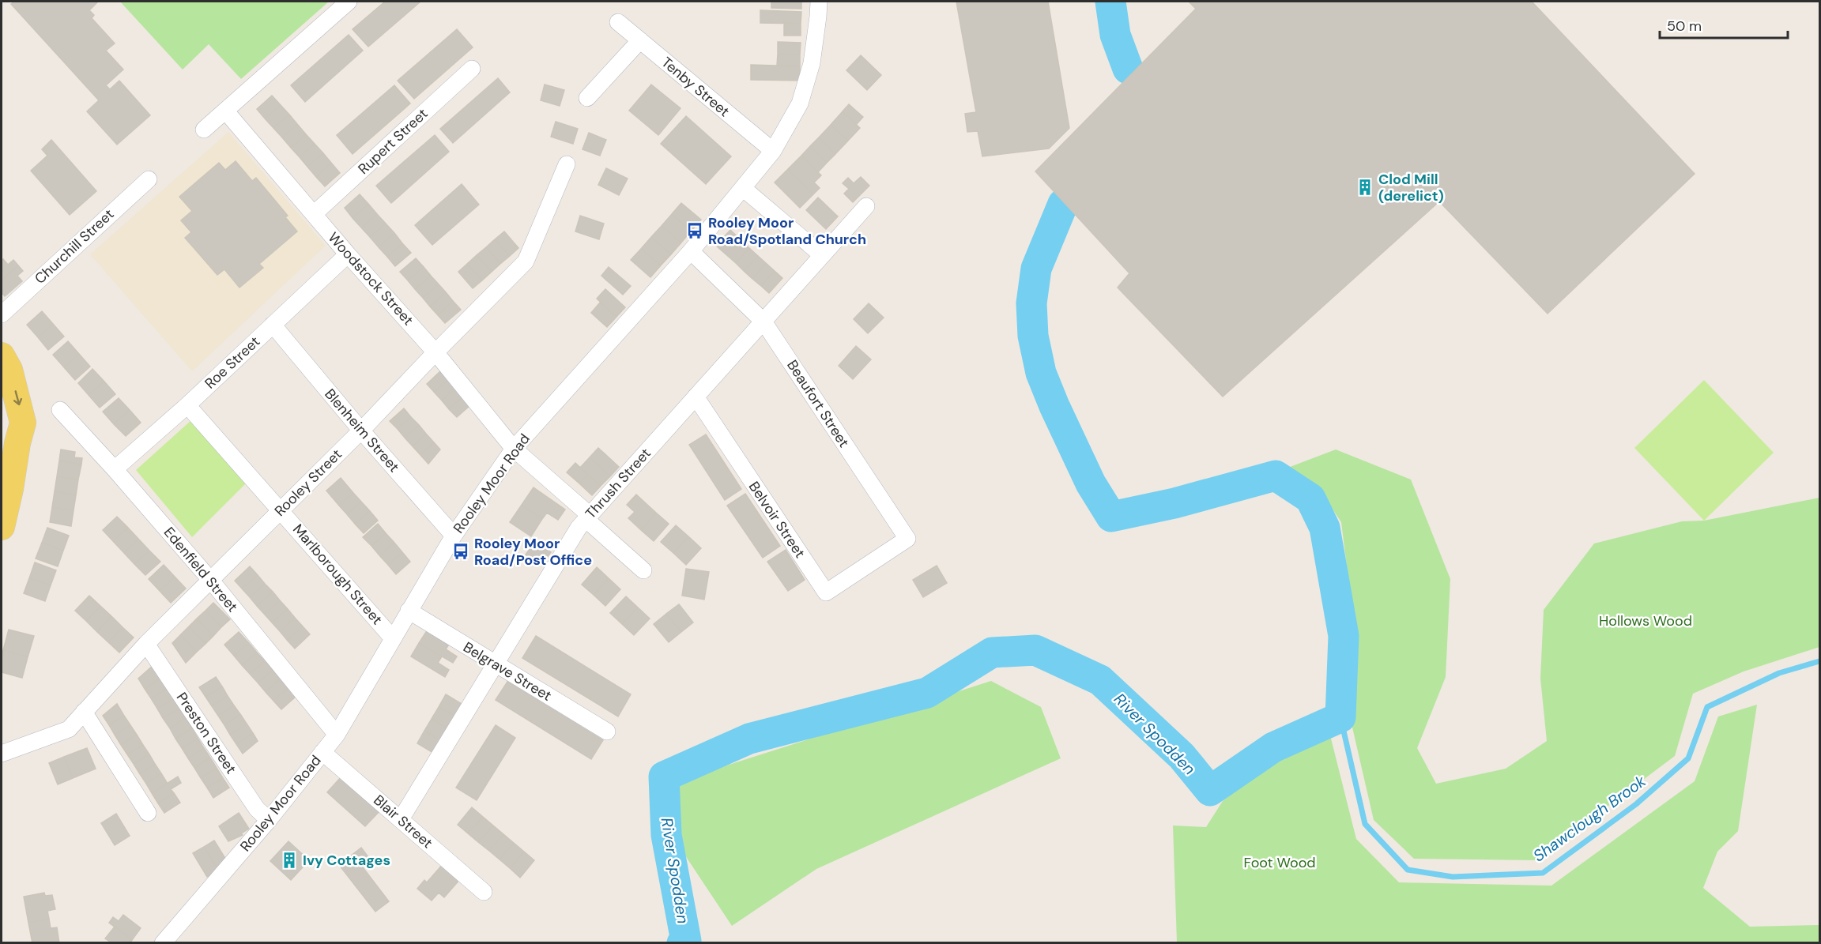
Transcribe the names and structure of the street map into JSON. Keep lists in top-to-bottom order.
{
  "streets": {
    "street": [
      "Tenby Street",
      "Rupert Street",
      "Churchill Street",
      "Woodstock Street",
      "Roe Street",
      "Beaufort Street",
      "Blenheim Street",
      "Rooley Street",
      "Rooley Moor Road",
      "Thrush Street",
      "Belvoir Street",
      "Edenfield Street",
      "Marlborough Street",
      "Belgrave Street",
      "Preston Street",
      "Blair Street"
    ]
  },
  "crossings": [
    ["Tenby Street", "Rooley Moor Road"],
    ["Rupert Street", "Woodstock Street"],
    ["Woodstock Street", "Roe Street"],
    ["Woodstock Street", "Rooley Street"],
    ["Woodstock Street", "Rooley Moor Road"],
    ["Woodstock Street", "Thrush Street"],
    ["Roe Street", "Blenheim Street"],
    ["Roe Street", "Edenfield Street"],
    ["Roe Street", "Marlborough Street"],
    ["Beaufort Street", "Rooley Moor Road"],
    ["Beaufort Street", "Thrush Street"],
    ["Beaufort Street", "Belvoir Street"],
    ["Blenheim Street", "Rooley Street"],
    ["Blenheim Street", "Rooley Moor Road"],
    ["Rooley Street", "Edenfield Street"],
    ["Rooley Street", "Marlborough Street"],
    ["Rooley Street", "Preston Street"],
    ["Rooley Moor Road", "Edenfield Street"],
    ["Rooley Moor Road", "Marlborough Street"],
    ["Rooley Moor Road", "Belgrave Street"],
    ["Rooley Moor Road", "Preston Street"],
    ["Rooley Moor Road", "Blair Street"],
    ["Thrush Street", "Belvoir Street"],
    ["Thrush Street", "Belgrave Street"],
    ["Thrush Street", "Blair Street"]
  ],
  "water": ["River Spodden", "Shawclough Brook"],
  "parks": ["Hollows Wood", "Foot Wood"],
  "places": {
    "building": ["Clod Mill (derelict)", "Ivy Cottages"],
    "bus stop": ["Rooley Moor Road/Spotland Church", "Rooley Moor Road/Post Office"]
  },
  "scale_bar": "50 m"
}
